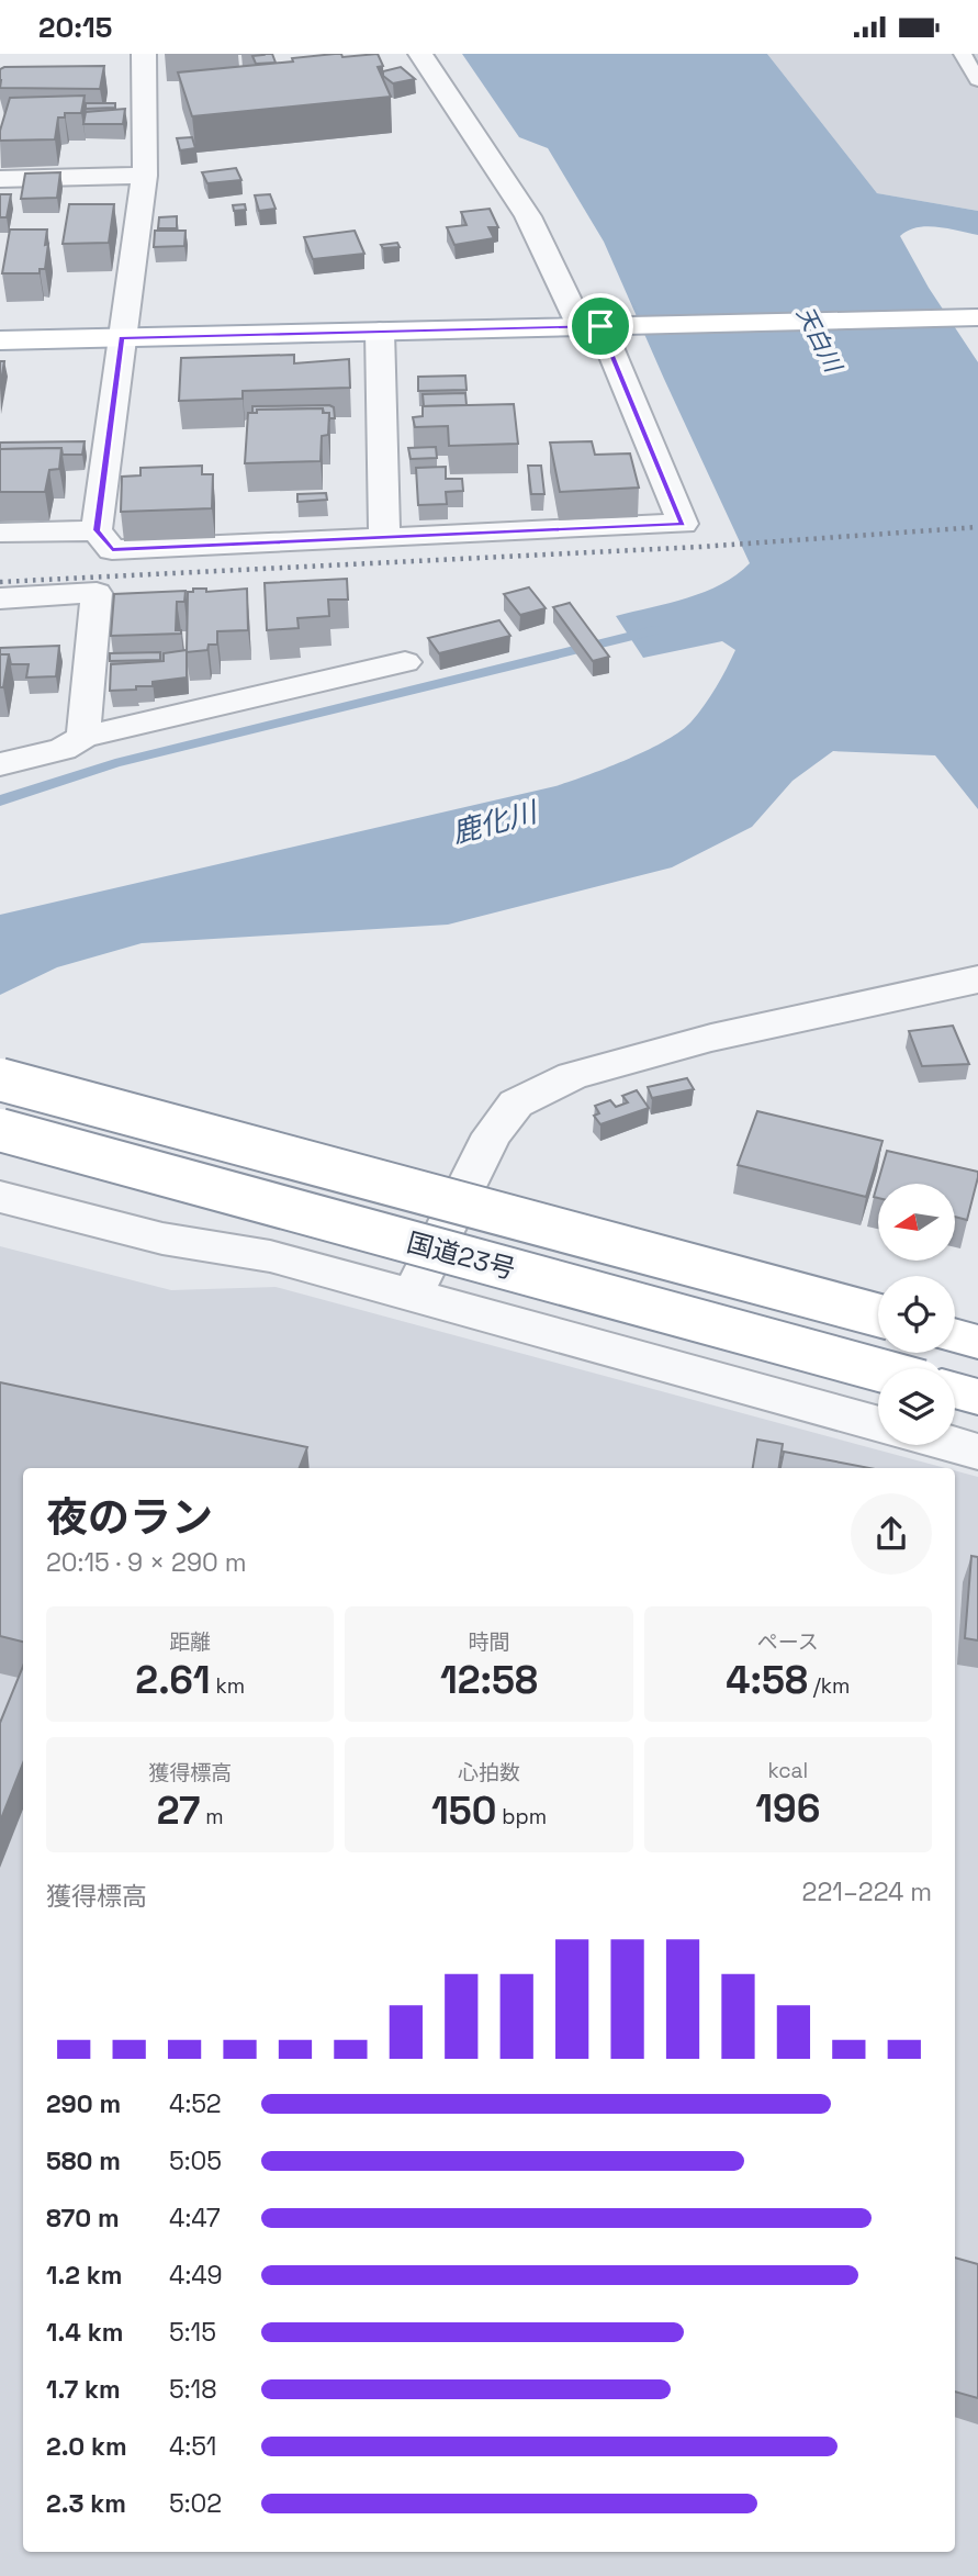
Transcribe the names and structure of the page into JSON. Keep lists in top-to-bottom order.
{
  "streets": {
    "main road": ["国道23号"]
  },
  "water": ["天白川", "鹿化川"],
  "north": "left",
  "page": {
    "status": "20:15",
    "heading": ["夜のラン", "20:15 · 9 × 290 m"],
    "stats": [
      ["距離", "2.61 km"],
      ["時間", "12:58"],
      ["ペース", "4:58 /km"],
      ["獲得標高", "27 m"],
      ["心拍数", "150 bpm"],
      ["kcal", "196"]
    ],
    "chart": ["獲得標高", "221–224 m"],
    "list": [
      {
        "name": "290 m",
        "note": "4:52"
      },
      {
        "name": "580 m",
        "note": "5:05"
      },
      {
        "name": "870 m",
        "note": "4:47"
      },
      {
        "name": "1.2 km",
        "note": "4:49"
      },
      {
        "name": "1.4 km",
        "note": "5:15"
      },
      {
        "name": "1.7 km",
        "note": "5:18"
      },
      {
        "name": "2.0 km",
        "note": "4:51"
      },
      {
        "name": "2.3 km",
        "note": "5:02"
      }
    ]
  }
}
